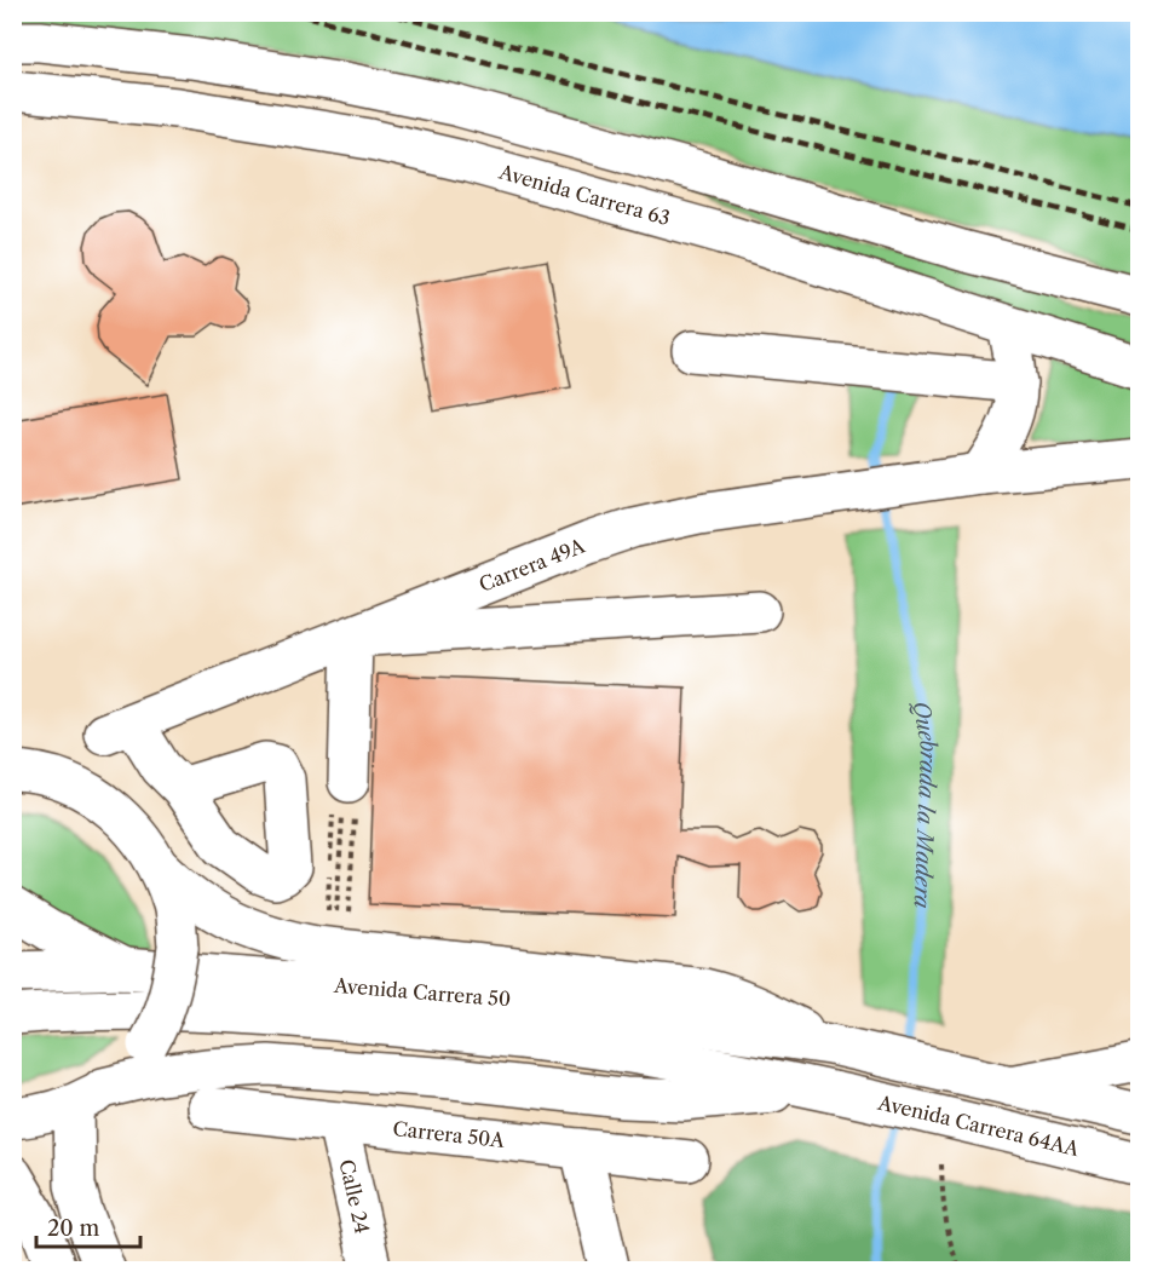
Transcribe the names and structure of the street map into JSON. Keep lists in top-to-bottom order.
{
  "streets": {
    "main road": [
      "Avenida Carrera 63",
      "Carrera 49A",
      "Avenida Carrera 50",
      "Avenida Carrera 64AA",
      "Carrera 50A",
      "Calle 24"
    ]
  },
  "crossings": [
    ["Avenida Carrera 50", "Avenida Carrera 64AA"],
    ["Carrera 50A", "Calle 24"]
  ],
  "water": ["Quebrada la Madera"],
  "scale_bar": "20 m"
}
